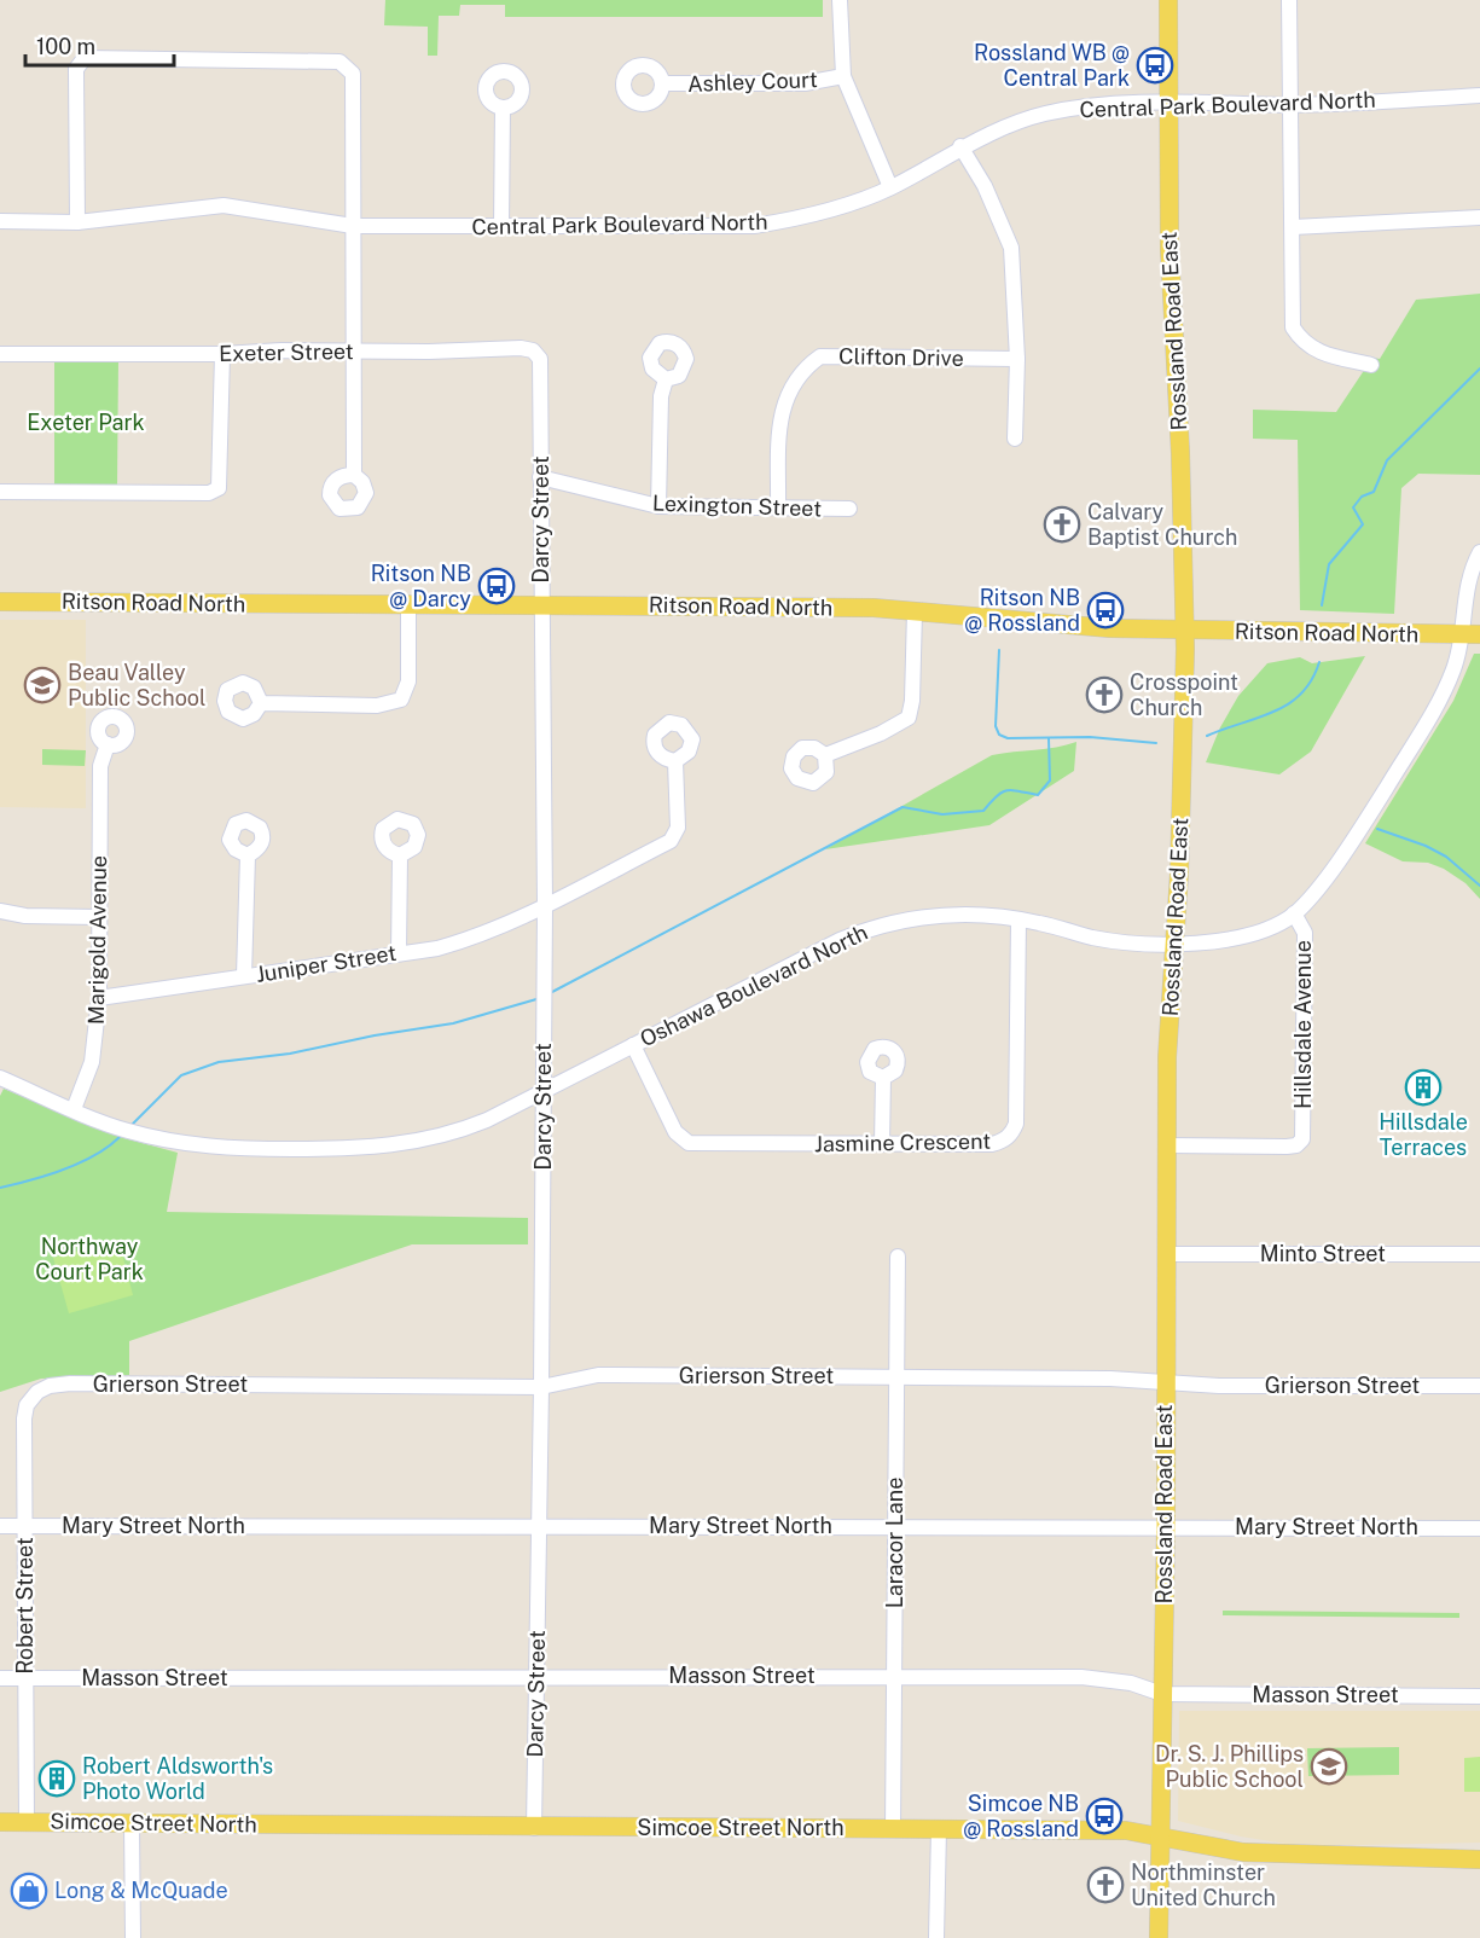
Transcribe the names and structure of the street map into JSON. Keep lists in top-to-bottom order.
{
  "streets": {
    "main road": ["Rossland Road East", "Ritson Road North", "Simcoe Street North"],
    "street": [
      "Ashley Court",
      "Central Park Boulevard North",
      "Exeter Street",
      "Clifton Drive",
      "Lexington Street",
      "Darcy Street",
      "Marigold Avenue",
      "Juniper Street",
      "Oshawa Boulevard North",
      "Hillsdale Avenue",
      "Jasmine Crescent",
      "Minto Street",
      "Grierson Street",
      "Mary Street North",
      "Laracor Lane",
      "Robert Street",
      "Masson Street"
    ]
  },
  "crossings": [
    ["Central Park Boulevard North", "Rossland Road East"],
    ["Rossland Road East", "Ritson Road North"],
    ["Rossland Road East", "Oshawa Boulevard North"],
    ["Rossland Road East", "Hillsdale Avenue"],
    ["Rossland Road East", "Minto Street"],
    ["Rossland Road East", "Grierson Street"],
    ["Rossland Road East", "Mary Street North"],
    ["Rossland Road East", "Masson Street"],
    ["Rossland Road East", "Simcoe Street North"],
    ["Exeter Street", "Darcy Street"],
    ["Clifton Drive", "Lexington Street"],
    ["Lexington Street", "Darcy Street"],
    ["Darcy Street", "Ritson Road North"],
    ["Darcy Street", "Juniper Street"],
    ["Darcy Street", "Oshawa Boulevard North"],
    ["Darcy Street", "Grierson Street"],
    ["Darcy Street", "Mary Street North"],
    ["Darcy Street", "Masson Street"],
    ["Darcy Street", "Simcoe Street North"],
    ["Ritson Road North", "Oshawa Boulevard North"],
    ["Marigold Avenue", "Juniper Street"],
    ["Marigold Avenue", "Oshawa Boulevard North"],
    ["Oshawa Boulevard North", "Hillsdale Avenue"],
    ["Oshawa Boulevard North", "Jasmine Crescent"],
    ["Grierson Street", "Laracor Lane"],
    ["Grierson Street", "Robert Street"],
    ["Mary Street North", "Laracor Lane"],
    ["Mary Street North", "Robert Street"],
    ["Laracor Lane", "Masson Street"],
    ["Laracor Lane", "Simcoe Street North"],
    ["Robert Street", "Masson Street"],
    ["Robert Street", "Simcoe Street North"]
  ],
  "parks": ["Exeter Park", "Northway Court Park"],
  "places": {
    "bus stop": [
      "Rossland WB @ Central Park",
      "Ritson NB @ Darcy",
      "Ritson NB @ Rossland",
      "Simcoe NB @ Rossland"
    ],
    "church": ["Calvary Baptist Church", "Crosspoint Church", "Northminster United Church"],
    "school or university": ["Beau Valley Public School", "Dr. S. J. Phillips Public School"],
    "building": ["Hillsdale Terraces", "Robert Aldsworth's Photo World"],
    "shop": ["Long & McQuade"]
  },
  "scale_bar": "100 m"
}
